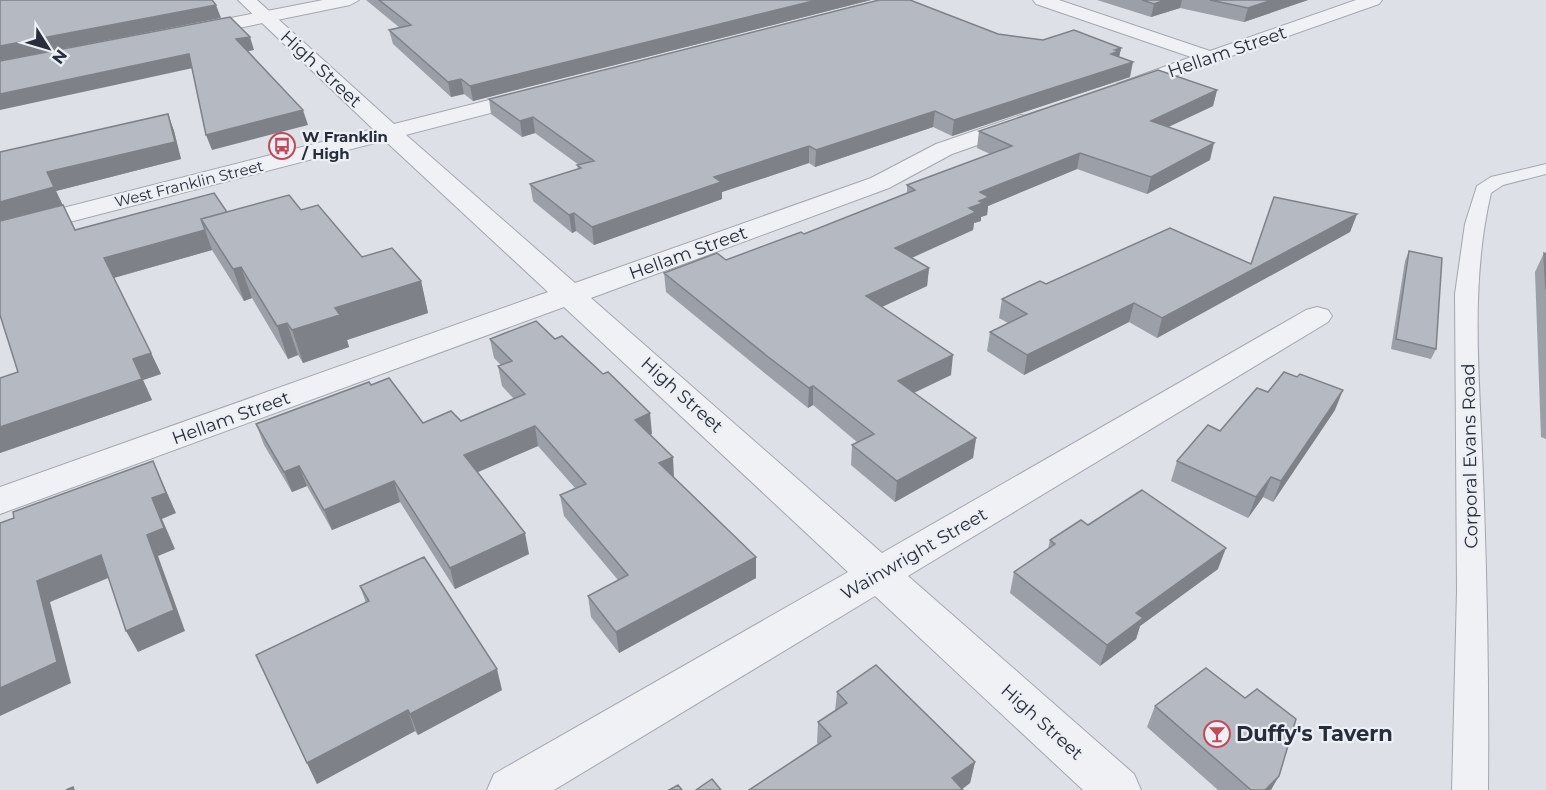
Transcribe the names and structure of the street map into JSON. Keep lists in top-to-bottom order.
{
  "streets": {
    "street": [
      "Hellam Street",
      "High Street",
      "West Franklin Street",
      "Wainwright Street"
    ],
    "lane": ["Corporal Evans Road"]
  },
  "crossings": [
    ["Hellam Street", "High Street"],
    ["High Street", "West Franklin Street"],
    ["High Street", "Wainwright Street"]
  ],
  "places": {
    "bus stop": ["W Franklin / High"],
    "bar": ["Duffy's Tavern"]
  },
  "north": "bottom right"
}
